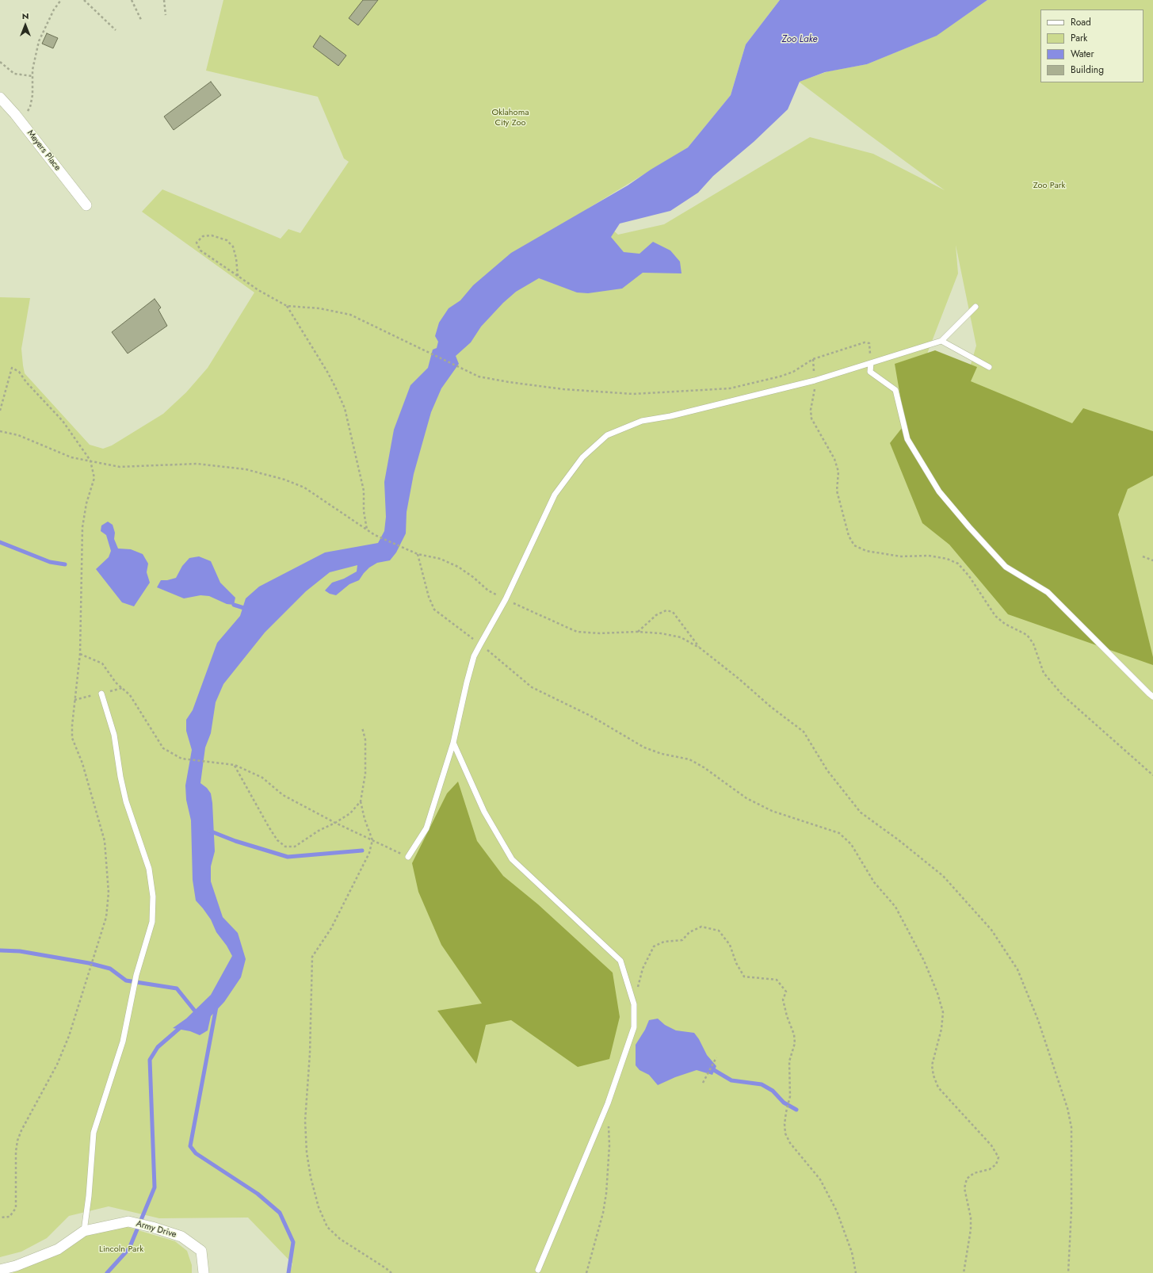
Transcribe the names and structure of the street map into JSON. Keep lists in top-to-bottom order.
{
  "streets": {
    "street": ["Meyers Place", "Army Drive"]
  },
  "water": ["Zoo Lake"],
  "parks": ["Oklahoma City Zoo", "Zoo Park", "Lincoln Park"],
  "legend": [
    "Road",
    "Park",
    "Water",
    "Building"
  ],
  "north": "top"
}
